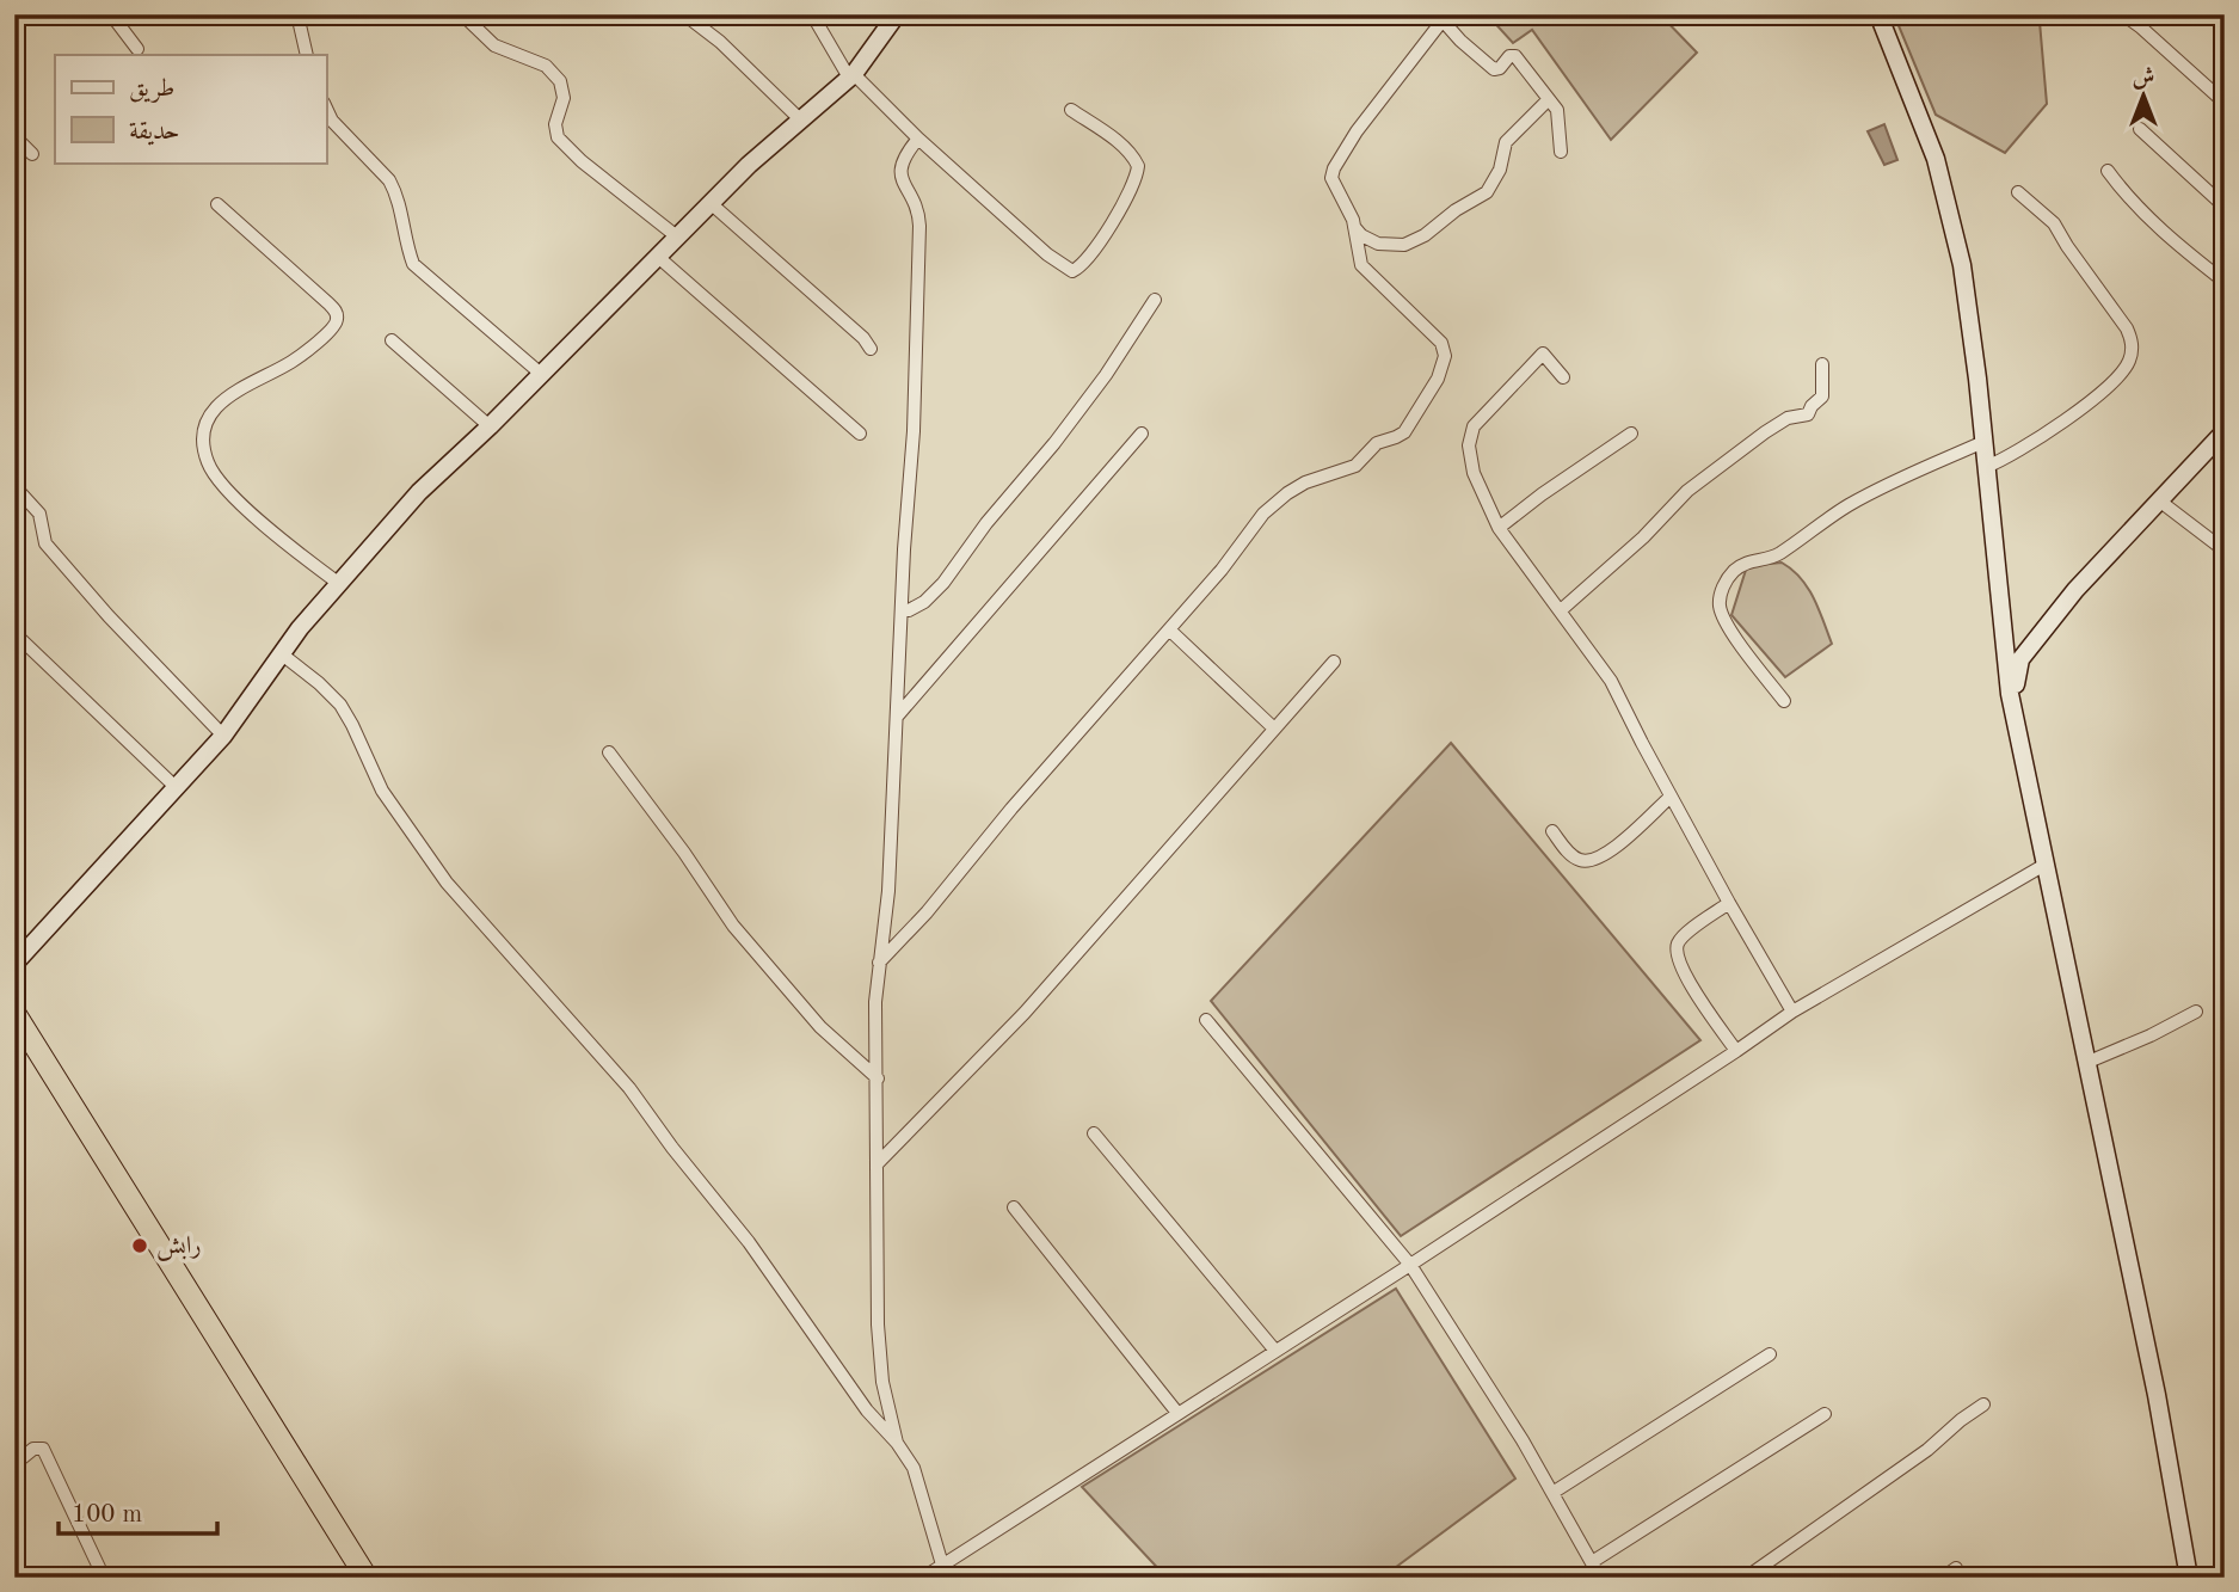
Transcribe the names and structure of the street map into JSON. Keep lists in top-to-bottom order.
{
  "places": ["رابش"],
  "legend": ["طريق", "حديقة"],
  "scale_bar": "100 m",
  "north": "top"
}
